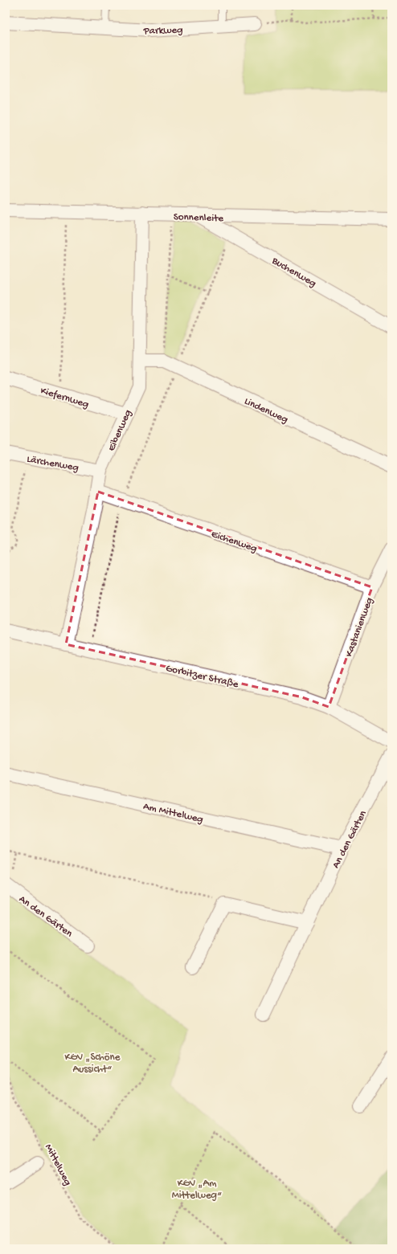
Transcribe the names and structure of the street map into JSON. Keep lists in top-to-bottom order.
{
  "streets": {
    "street": [
      "Parkweg",
      "Sonnenleite",
      "Buchenweg",
      "Kiefernweg",
      "Lindenweg",
      "Eibenweg",
      "Lärchenweg",
      "Eichenweg",
      "Kastanienweg",
      "Gorbitzer Straße",
      "Am Mittelweg",
      "An den Gärten"
    ],
    "path": ["Mittelweg"]
  },
  "crossings": [
    ["Sonnenleite", "Buchenweg"],
    ["Sonnenleite", "Eibenweg"],
    ["Kiefernweg", "Eibenweg"],
    ["Lindenweg", "Eibenweg"],
    ["Eibenweg", "Lärchenweg"],
    ["Eibenweg", "Eichenweg"],
    ["Eibenweg", "Gorbitzer Straße"],
    ["Eichenweg", "Kastanienweg"],
    ["Kastanienweg", "Gorbitzer Straße"],
    ["Am Mittelweg", "An den Gärten"]
  ],
  "parks": ["KGV „Schöne Aussicht“", "KGV „Am Mittelweg“"]
}
